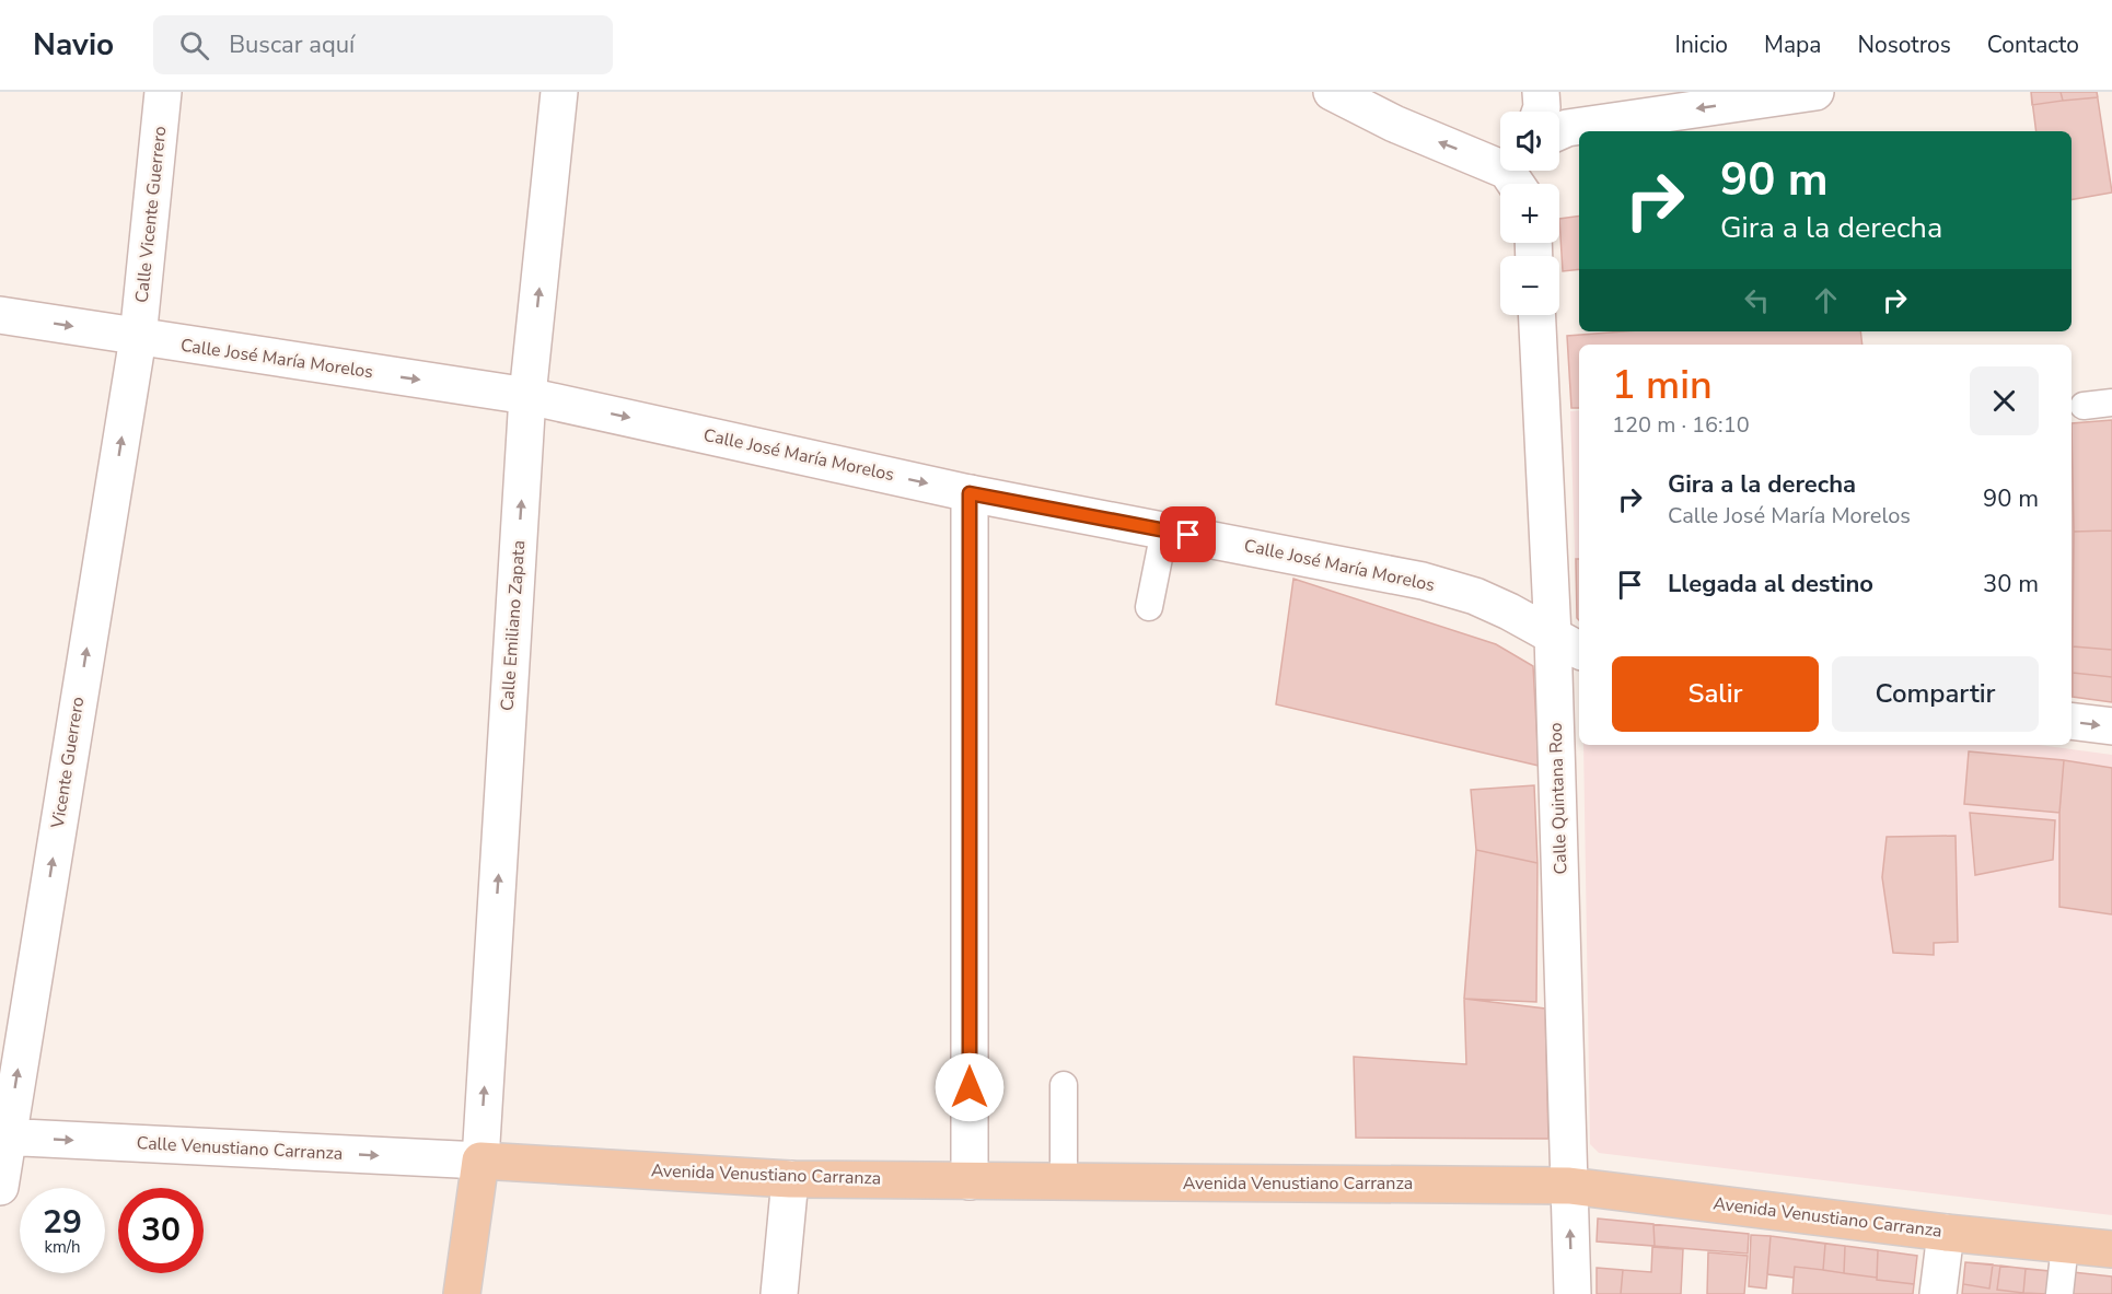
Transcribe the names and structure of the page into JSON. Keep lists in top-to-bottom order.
{
  "streets": {
    "main road": ["Avenida Venustiano Carranza"],
    "street": [
      "Calle Vicente Guerrero",
      "Calle José María Morelos",
      "Calle Emiliano Zapata",
      "Vicente Guerrero",
      "Calle Quintana Roo",
      "Calle Venustiano Carranza"
    ]
  },
  "crossings": [
    ["Calle Vicente Guerrero", "Calle José María Morelos"],
    ["Calle Vicente Guerrero", "Vicente Guerrero"],
    ["Calle José María Morelos", "Calle Emiliano Zapata"],
    ["Calle José María Morelos", "Vicente Guerrero"],
    ["Calle José María Morelos", "Calle Quintana Roo"],
    ["Calle Emiliano Zapata", "Calle Venustiano Carranza"],
    ["Calle Emiliano Zapata", "Avenida Venustiano Carranza"],
    ["Vicente Guerrero", "Calle Venustiano Carranza"],
    ["Calle Quintana Roo", "Avenida Venustiano Carranza"],
    ["Calle Venustiano Carranza", "Avenida Venustiano Carranza"]
  ],
  "one_way": [
    "Calle José María Morelos",
    "Calle Emiliano Zapata",
    "Vicente Guerrero",
    "Calle Venustiano Carranza"
  ],
  "page": {
    "header": "Navio",
    "search": "Buscar aquí",
    "nav": [
      "Inicio",
      "Mapa",
      "Nosotros",
      "Contacto"
    ],
    "map_buttons": ["+", "−"],
    "turn": ["90 m", "Gira a la derecha"],
    "heading": ["1 min", "120 m · 16:10"],
    "list": [
      {
        "name": "Gira a la derecha",
        "note": "Calle José María Morelos",
        "value": "90 m"
      },
      {
        "name": "Llegada al destino",
        "value": "30 m"
      }
    ],
    "buttons": ["Salir", "Compartir"],
    "speed": "29 km/h",
    "limit": "30"
  }
}
